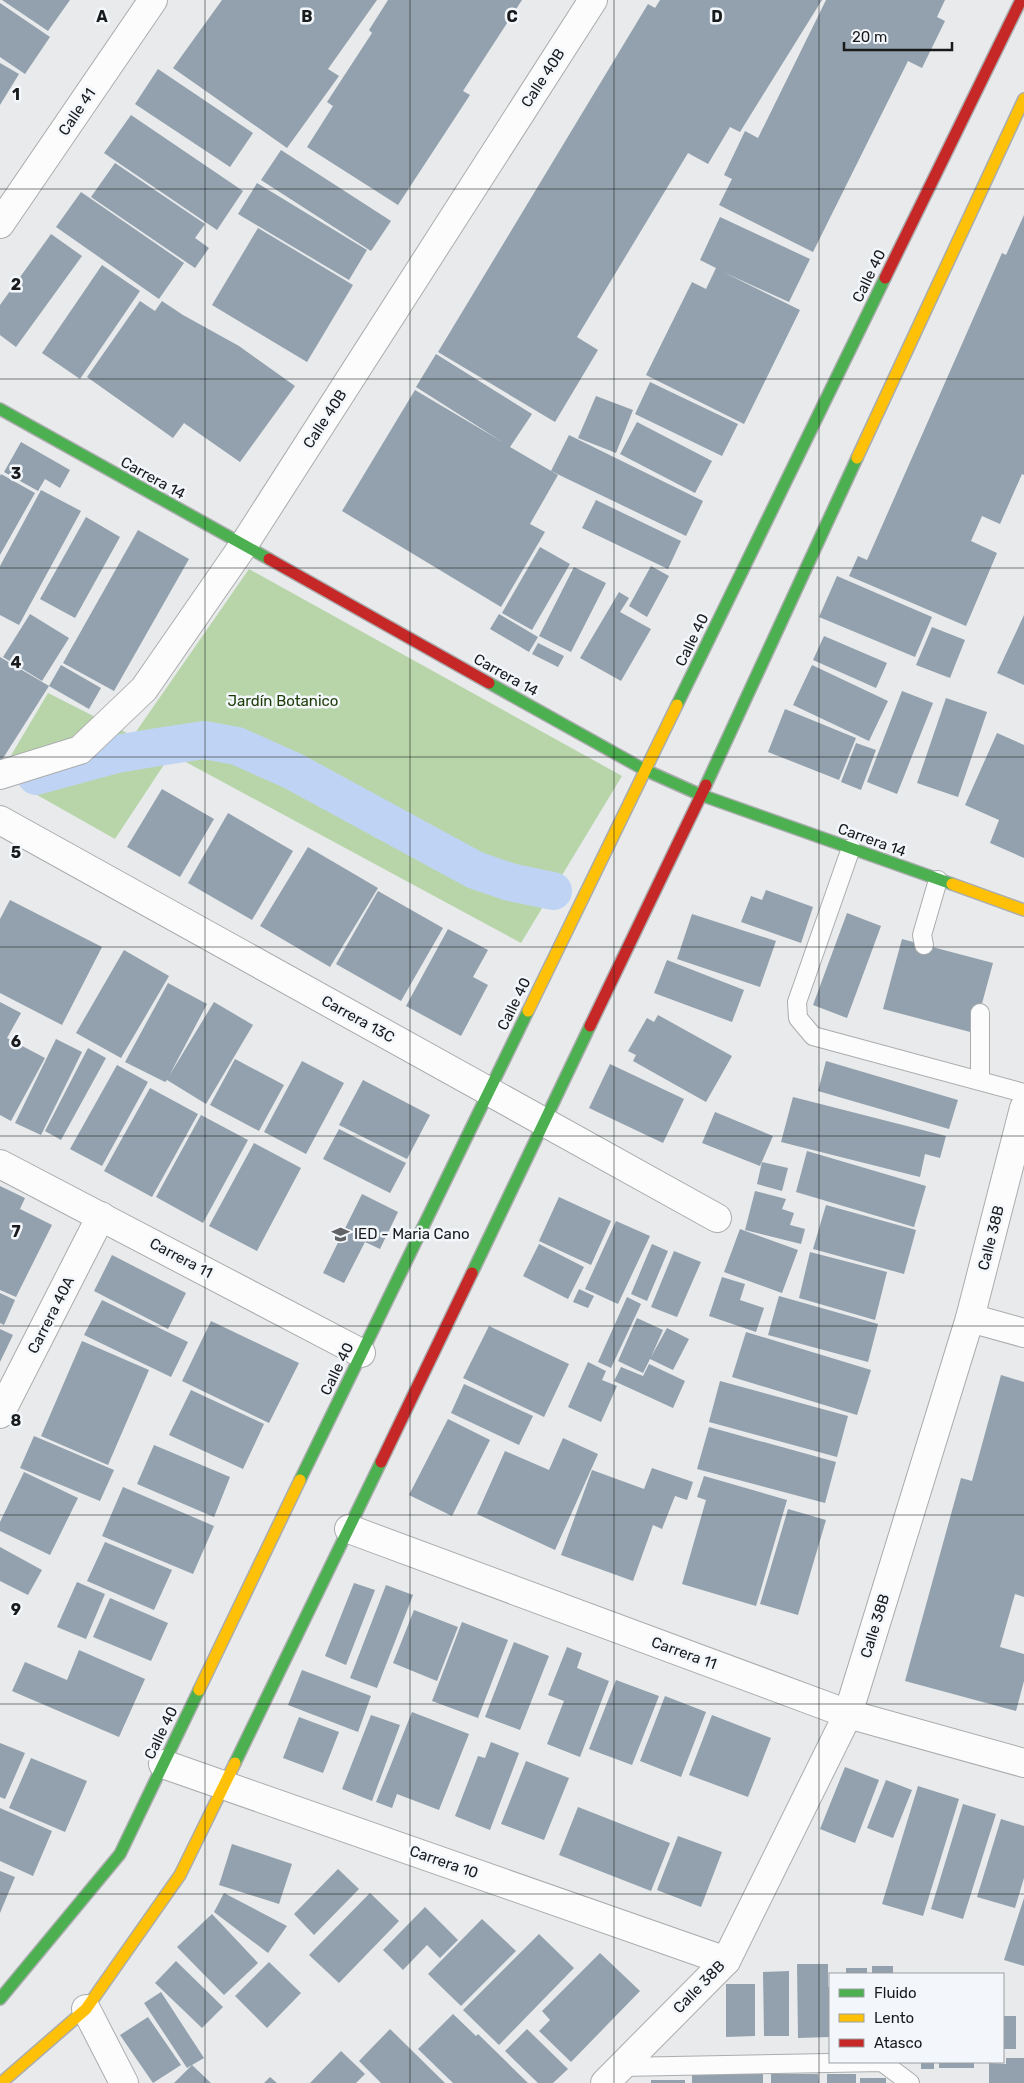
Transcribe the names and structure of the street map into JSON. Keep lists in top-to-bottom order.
{
  "streets": {
    "street": [
      "Calle 40B",
      "Calle 41",
      "Calle 40",
      "Carrera 14",
      "Carrera 13C",
      "Calle 38B",
      "Carrera 11",
      "Carrera 40A",
      "Carrera 10"
    ]
  },
  "crossings": [
    ["Calle 40B", "Carrera 14"],
    ["Calle 40", "Carrera 14"],
    ["Calle 40", "Carrera 13C"],
    ["Calle 40", "Carrera 11"],
    ["Calle 40", "Carrera 10"],
    ["Calle 38B", "Carrera 11"],
    ["Calle 38B", "Carrera 10"],
    ["Carrera 11", "Carrera 40A"]
  ],
  "parks": ["Jardín Botanico"],
  "places": {
    "school or university": ["IED - Maria Cano"]
  },
  "legend": ["Fluido", "Lento", "Atasco"],
  "scale_bar": "20 m",
  "grid": {
    "columns": [
      "A",
      "B",
      "C",
      "D"
    ],
    "rows": [
      "1",
      "2",
      "3",
      "4",
      "5",
      "6",
      "7",
      "8",
      "9"
    ]
  }
}
